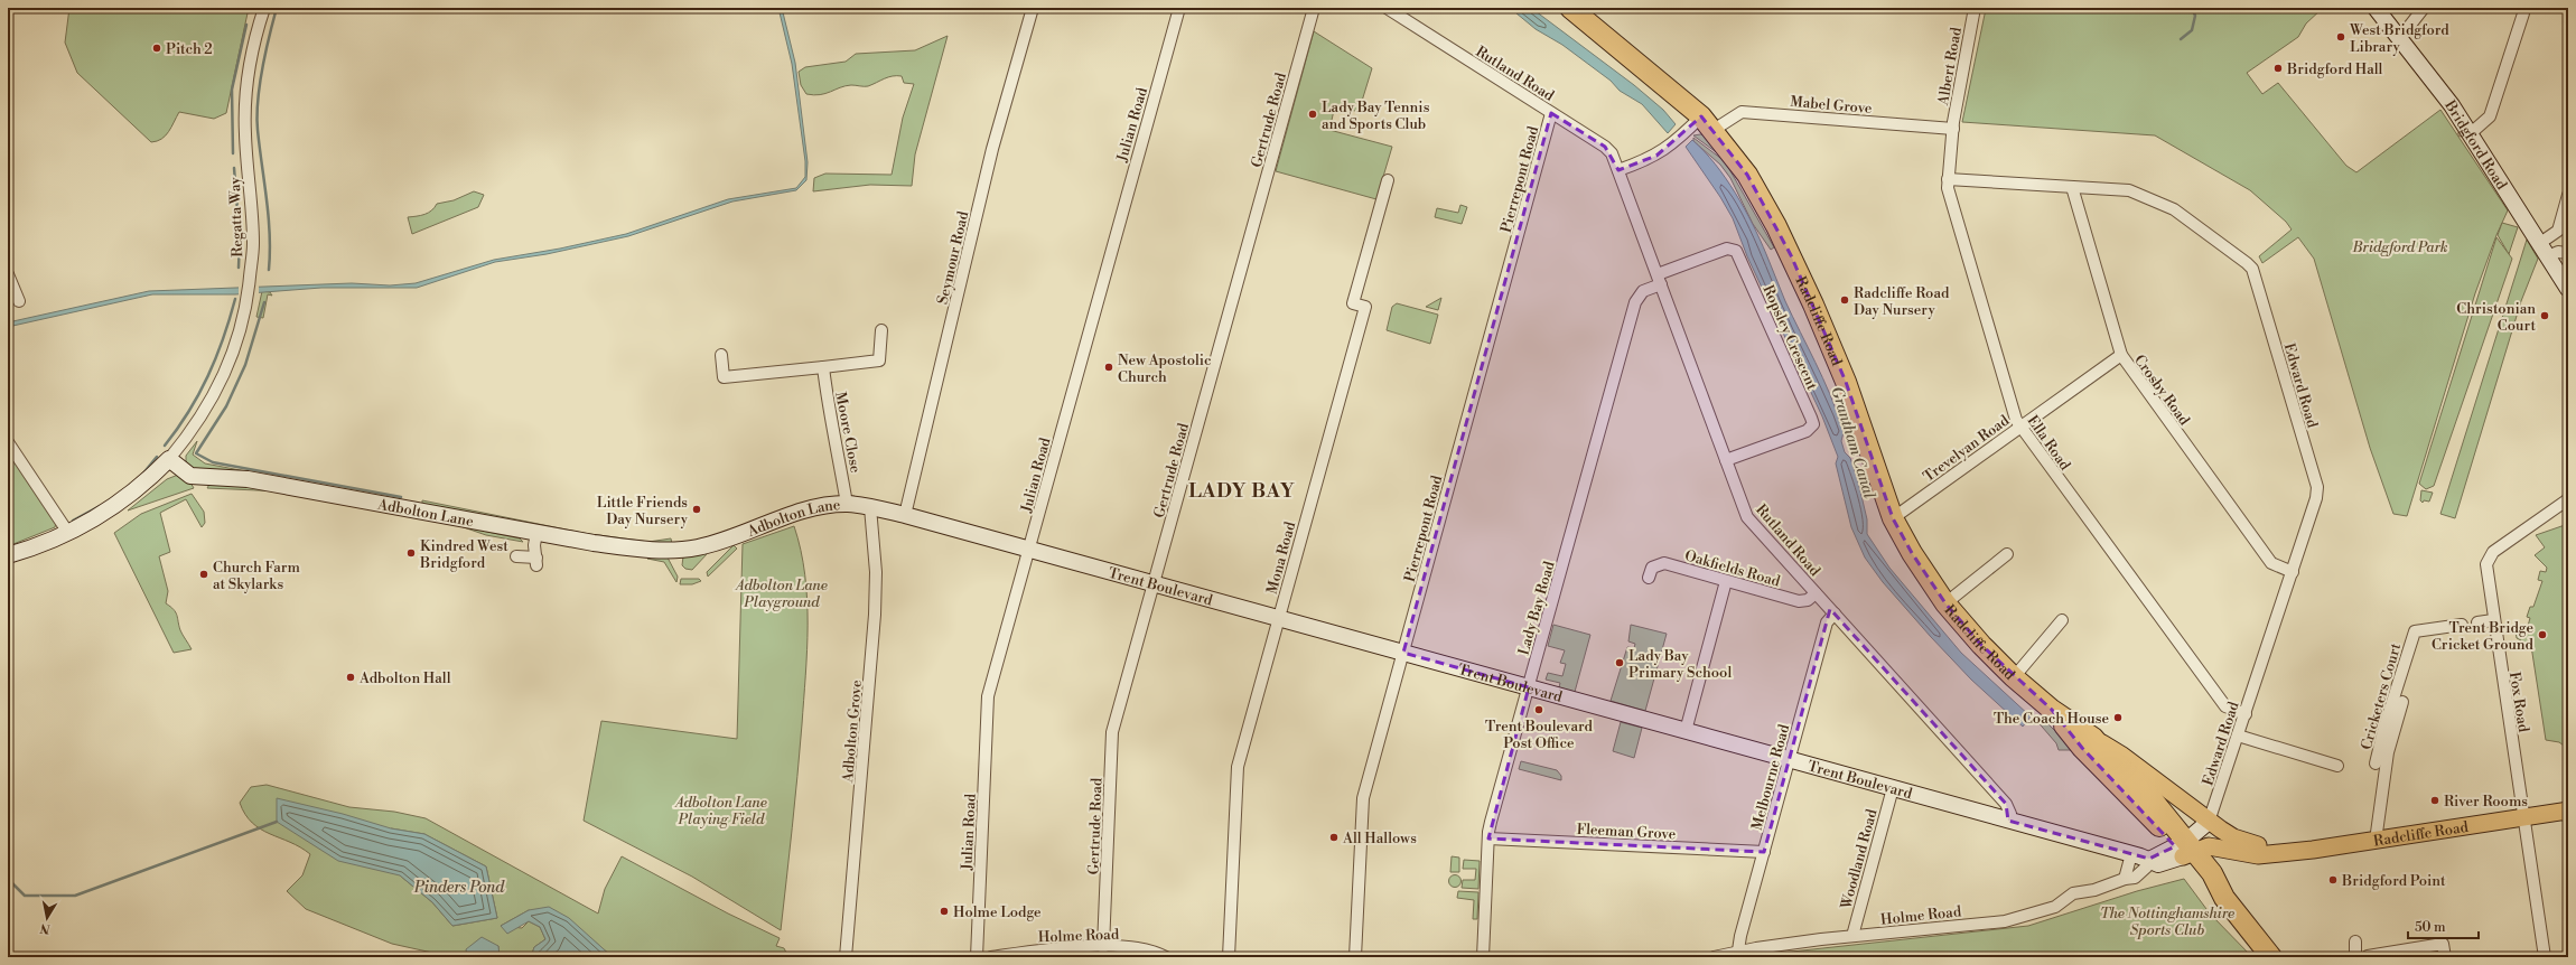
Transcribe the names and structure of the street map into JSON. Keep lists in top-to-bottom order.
{
  "streets": {
    "highway": ["Radcliffe Road"],
    "street": [
      "Albert Road",
      "Rutland Road",
      "Mabel Grove",
      "Gertrude Road",
      "Julian Road",
      "Bridgford Road",
      "Pierrepont Road",
      "Regatta Way",
      "Seymour Road",
      "Ropsley Crescent",
      "Edward Road",
      "Crosby Road",
      "Moore Close",
      "Ella Road",
      "Trevelyan Road",
      "Adbolton Lane",
      "Mona Road",
      "Oakfields Road",
      "Trent Boulevard",
      "Lady Bay Road",
      "Cricketers Court",
      "Fox Road",
      "Adbolton Grove",
      "Melbourne Road",
      "Fleeman Grove",
      "Woodland Road",
      "Holme Road"
    ]
  },
  "crossings": [
    ["Albert Road", "Mabel Grove"],
    ["Albert Road", "Ella Road"],
    ["Rutland Road", "Pierrepont Road"],
    ["Rutland Road", "Ropsley Crescent"],
    ["Rutland Road", "Oakfields Road"],
    ["Rutland Road", "Trent Boulevard"],
    ["Rutland Road", "Lady Bay Road"],
    ["Rutland Road", "Melbourne Road"],
    ["Mabel Grove", "Radcliffe Road"],
    ["Mabel Grove", "Ella Road"],
    ["Gertrude Road", "Trent Boulevard"],
    ["Gertrude Road", "Holme Road"],
    ["Julian Road", "Trent Boulevard"],
    ["Pierrepont Road", "Trent Boulevard"],
    ["Regatta Way", "Adbolton Lane"],
    ["Seymour Road", "Trent Boulevard"],
    ["Radcliffe Road", "Edward Road"],
    ["Radcliffe Road", "Trevelyan Road"],
    ["Radcliffe Road", "Trent Boulevard"],
    ["Radcliffe Road", "Fox Road"],
    ["Ropsley Crescent", "Lady Bay Road"],
    ["Edward Road", "Crosby Road"],
    ["Edward Road", "Ella Road"],
    ["Crosby Road", "Trevelyan Road"],
    ["Moore Close", "Adbolton Lane"],
    ["Ella Road", "Trevelyan Road"],
    ["Adbolton Lane", "Trent Boulevard"],
    ["Adbolton Lane", "Adbolton Grove"],
    ["Mona Road", "Trent Boulevard"],
    ["Trent Boulevard", "Lady Bay Road"],
    ["Trent Boulevard", "Adbolton Grove"],
    ["Trent Boulevard", "Melbourne Road"],
    ["Trent Boulevard", "Woodland Road"],
    ["Trent Boulevard", "Holme Road"],
    ["Lady Bay Road", "Fleeman Grove"],
    ["Melbourne Road", "Fleeman Grove"],
    ["Melbourne Road", "Holme Road"],
    ["Woodland Road", "Holme Road"]
  ],
  "districts": ["LADY BAY"],
  "water": ["Grantham Canal", "Pinders Pond"],
  "parks": [
    "Bridgford Park",
    "Adbolton Lane Playground",
    "Adbolton Lane Playing Field",
    "The Nottinghamshire Sports Club"
  ],
  "places": [
    "West Bridgford Library",
    "Pitch 2",
    "Bridgford Hall",
    "Lady Bay Tennis and Sports Club",
    "Radcliffe Road Day Nursery",
    "Christonian Court",
    "New Apostolic Church",
    "Little Friends Day Nursery",
    "Kindred West Bridgford",
    "Church Farm at Skylarks",
    "Trent Bridge Cricket Ground",
    "Lady Bay Primary School",
    "Adbolton Hall",
    "Trent Boulevard Post Office",
    "The Coach House",
    "River Rooms",
    "All Hallows",
    "Bridgford Point",
    "Holme Lodge"
  ],
  "scale_bar": "50 m",
  "north": "bottom"
}
